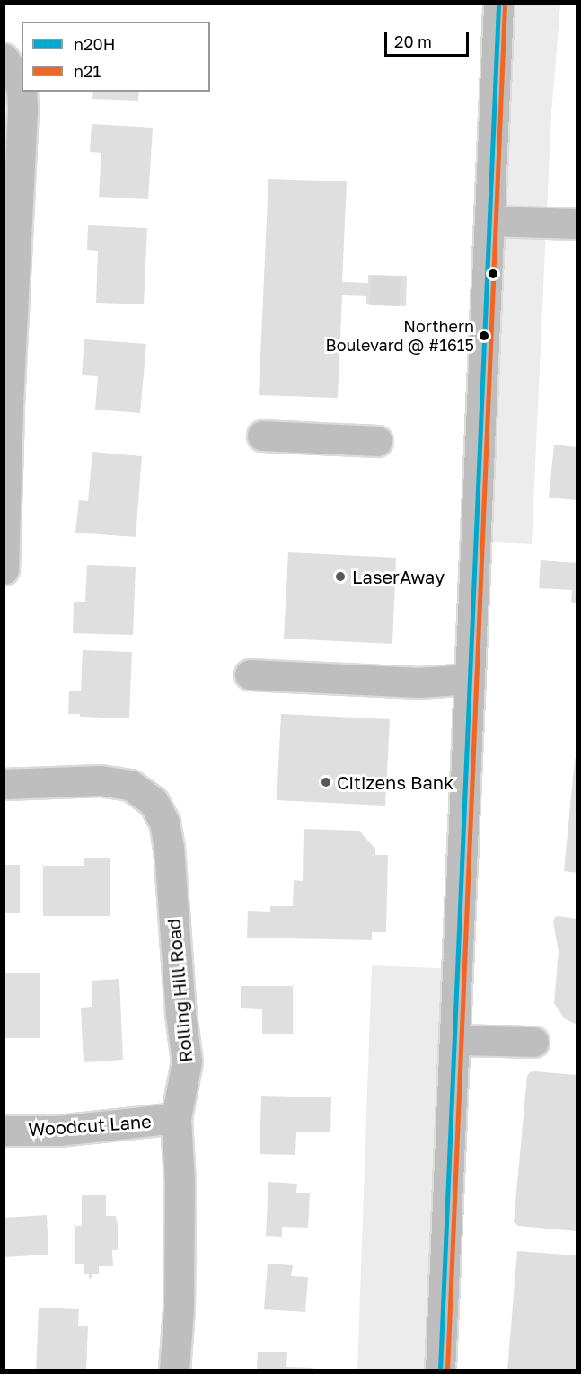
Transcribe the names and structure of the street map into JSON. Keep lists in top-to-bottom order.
{
  "streets": {
    "street": ["Rolling Hill Road", "Woodcut Lane"]
  },
  "crossings": [
    ["Rolling Hill Road", "Woodcut Lane"]
  ],
  "places": ["Northern Boulevard @ #1615", "LaserAway", "Citizens Bank"],
  "lines": ["transit line n20H", "transit line n21"],
  "legend": ["n20H", "n21"],
  "scale_bar": "20 m"
}
